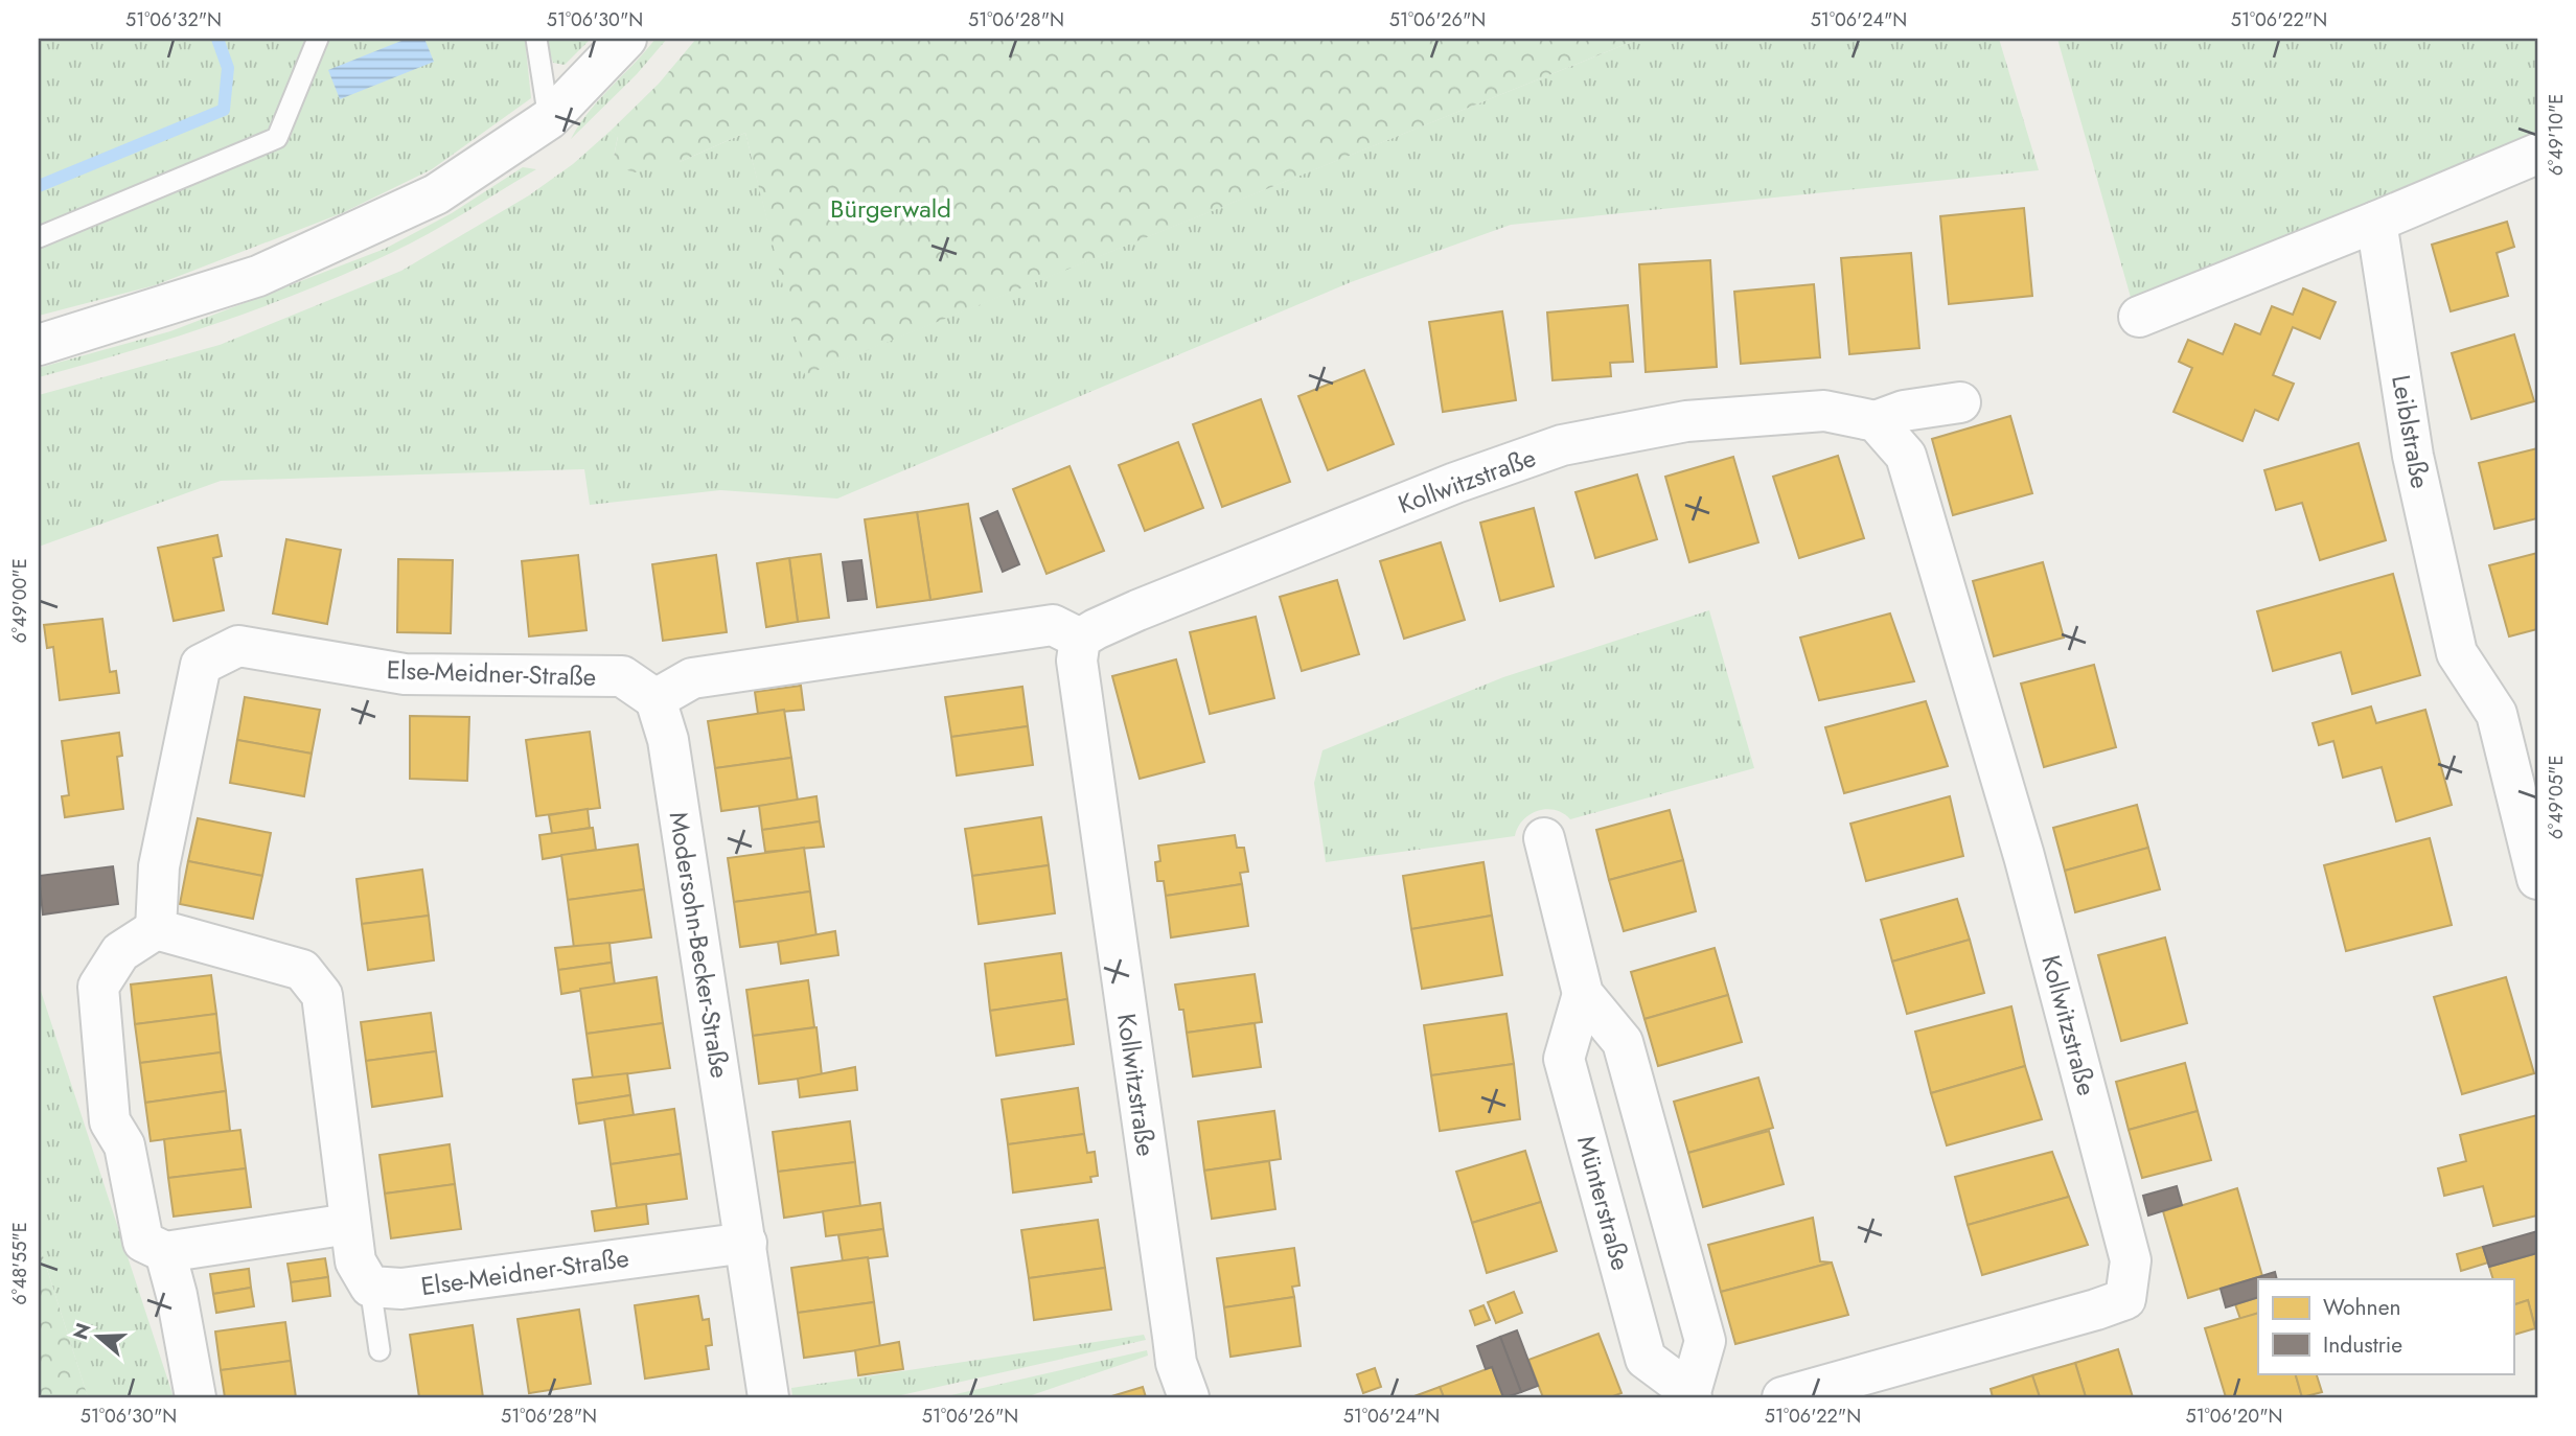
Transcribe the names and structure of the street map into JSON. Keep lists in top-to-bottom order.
{
  "streets": {
    "street": [
      "Leiblstraße",
      "Kollwitzstraße",
      "Else-Meidner-Straße",
      "Modersohn-Becker-Straße",
      "Münterstraße"
    ]
  },
  "crossings": [
    ["Else-Meidner-Straße", "Modersohn-Becker-Straße"]
  ],
  "parks": ["Bürgerwald"],
  "legend": ["Wohnen", "Industrie"],
  "north": "left",
  "coordinates": [
    "51°06'32\"N",
    "51°06'30\"N",
    "51°06'28\"N",
    "51°06'26\"N",
    "51°06'24\"N",
    "51°06'22\"N",
    "6°49'10\"E",
    "6°49'00\"E",
    "6°49'05\"E",
    "6°48'55\"E",
    "51°06'20\"N"
  ]
}
